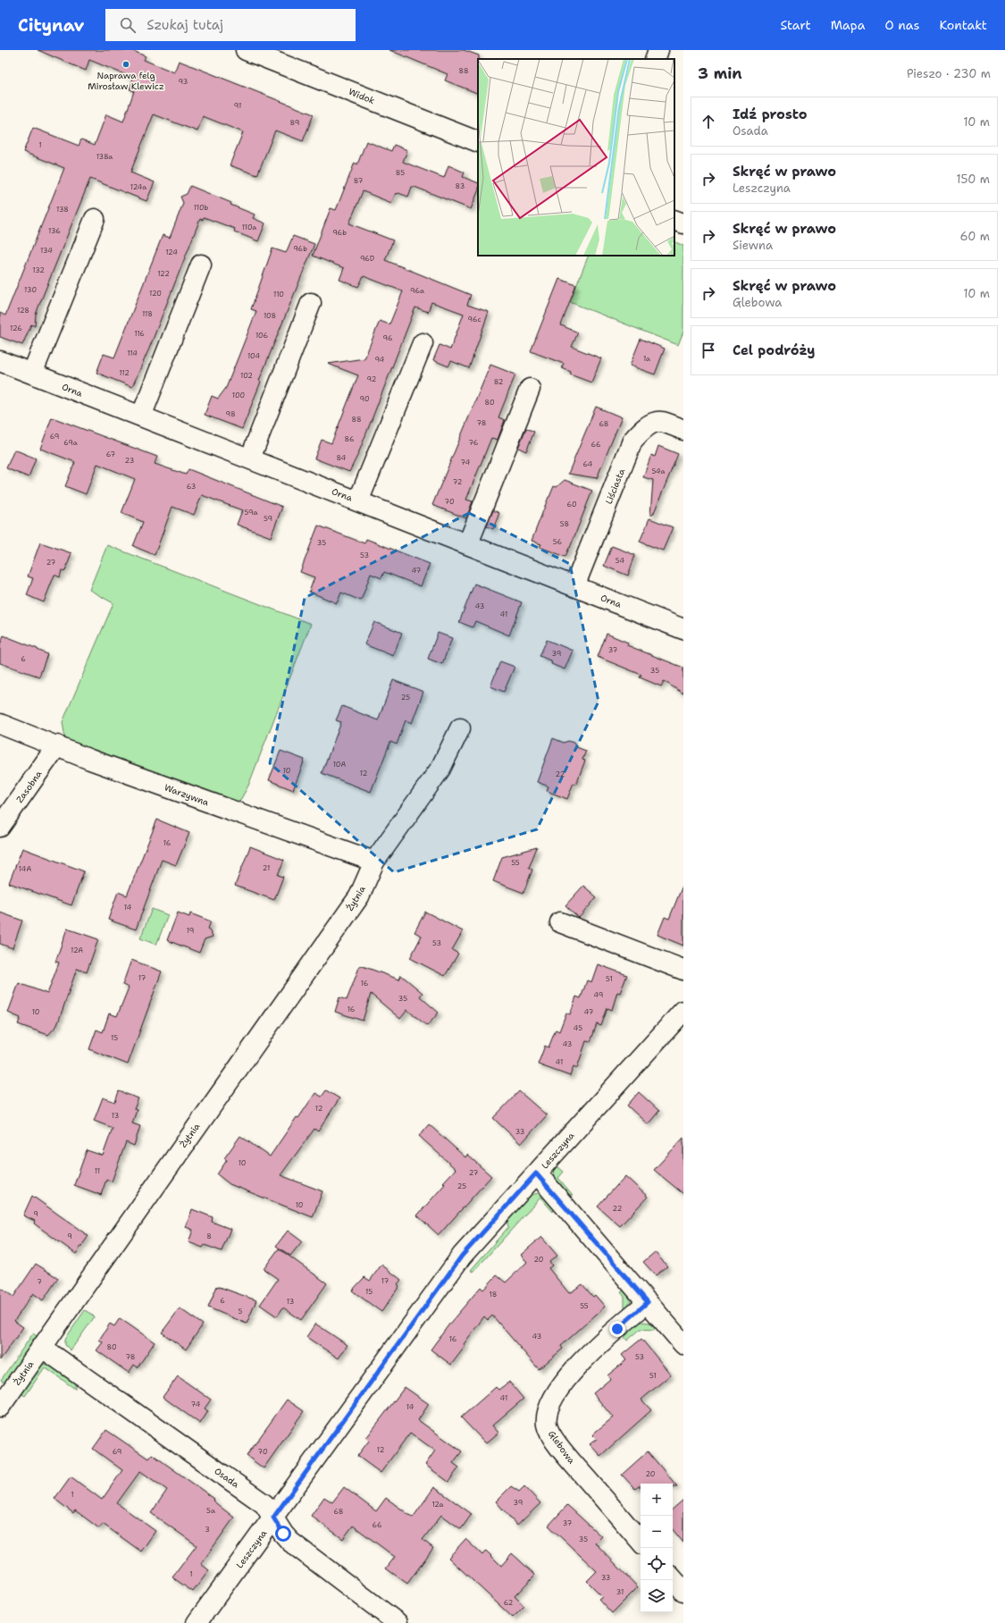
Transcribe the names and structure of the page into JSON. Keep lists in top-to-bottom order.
{
  "streets": {
    "street": [
      "Widok",
      "Orna",
      "Liściasta",
      "Zasobna",
      "Warzywna",
      "Żytnia",
      "Leszczyna",
      "Glebowa",
      "Osada"
    ]
  },
  "crossings": [
    ["Orna", "Liściasta"],
    ["Zasobna", "Warzywna"],
    ["Warzywna", "Żytnia"],
    ["Żytnia", "Osada"],
    ["Leszczyna", "Osada"]
  ],
  "places": ["Naprawa felg Mirosław Klewicz"],
  "house_numbers": [
    "88",
    "93",
    "91",
    "89",
    "1",
    "138a",
    "85",
    "87",
    "83",
    "124a",
    "110b",
    "138",
    "110a",
    "136",
    "96b",
    "96b",
    "134",
    "124",
    "96D",
    "132",
    "122",
    "130",
    "96a",
    "120",
    "110",
    "128",
    "118",
    "108",
    "96c",
    "126",
    "116",
    "106",
    "96",
    "114",
    "104",
    "1a",
    "94",
    "112",
    "102",
    "92",
    "82",
    "100",
    "90",
    "80",
    "98",
    "88",
    "78",
    "68",
    "69",
    "86",
    "69a",
    "76",
    "66",
    "67",
    "84",
    "23",
    "74",
    "64",
    "54a",
    "72",
    "63",
    "70",
    "60",
    "59a",
    "59",
    "58",
    "56",
    "35",
    "53",
    "54",
    "27",
    "47",
    "43",
    "41",
    "37",
    "39",
    "6",
    "35",
    "25",
    "10A",
    "10",
    "12",
    "22",
    "16",
    "55",
    "21",
    "14A",
    "14",
    "19",
    "53",
    "12A",
    "17",
    "51",
    "16",
    "49",
    "35",
    "16",
    "10",
    "47",
    "45",
    "15",
    "43",
    "41",
    "12",
    "13",
    "33",
    "10",
    "11",
    "27",
    "25",
    "10",
    "22",
    "9",
    "9",
    "8",
    "20",
    "17",
    "7",
    "15",
    "18",
    "6",
    "13",
    "55",
    "5",
    "43",
    "16",
    "80",
    "78",
    "53",
    "51",
    "41",
    "74",
    "14",
    "12",
    "69",
    "70",
    "20",
    "1",
    "39",
    "12a",
    "5a",
    "68",
    "37",
    "66",
    "3",
    "35",
    "1",
    "33",
    "31",
    "62"
  ],
  "page": {
    "header": "Citynav",
    "search": "Szukaj tutaj",
    "nav": [
      "Start",
      "Mapa",
      "O nas",
      "Kontakt"
    ],
    "heading": ["3 min", "Pieszo · 230 m"],
    "list": [
      ["Idź prosto", "Osada", "10 m"],
      ["Skręć w prawo", "Leszczyna", "150 m"],
      ["Skręć w prawo", "Siewna", "60 m"],
      ["Skręć w prawo", "Glebowa", "10 m"],
      "Cel podróży"
    ],
    "map_buttons": ["+", "−"]
  }
}
